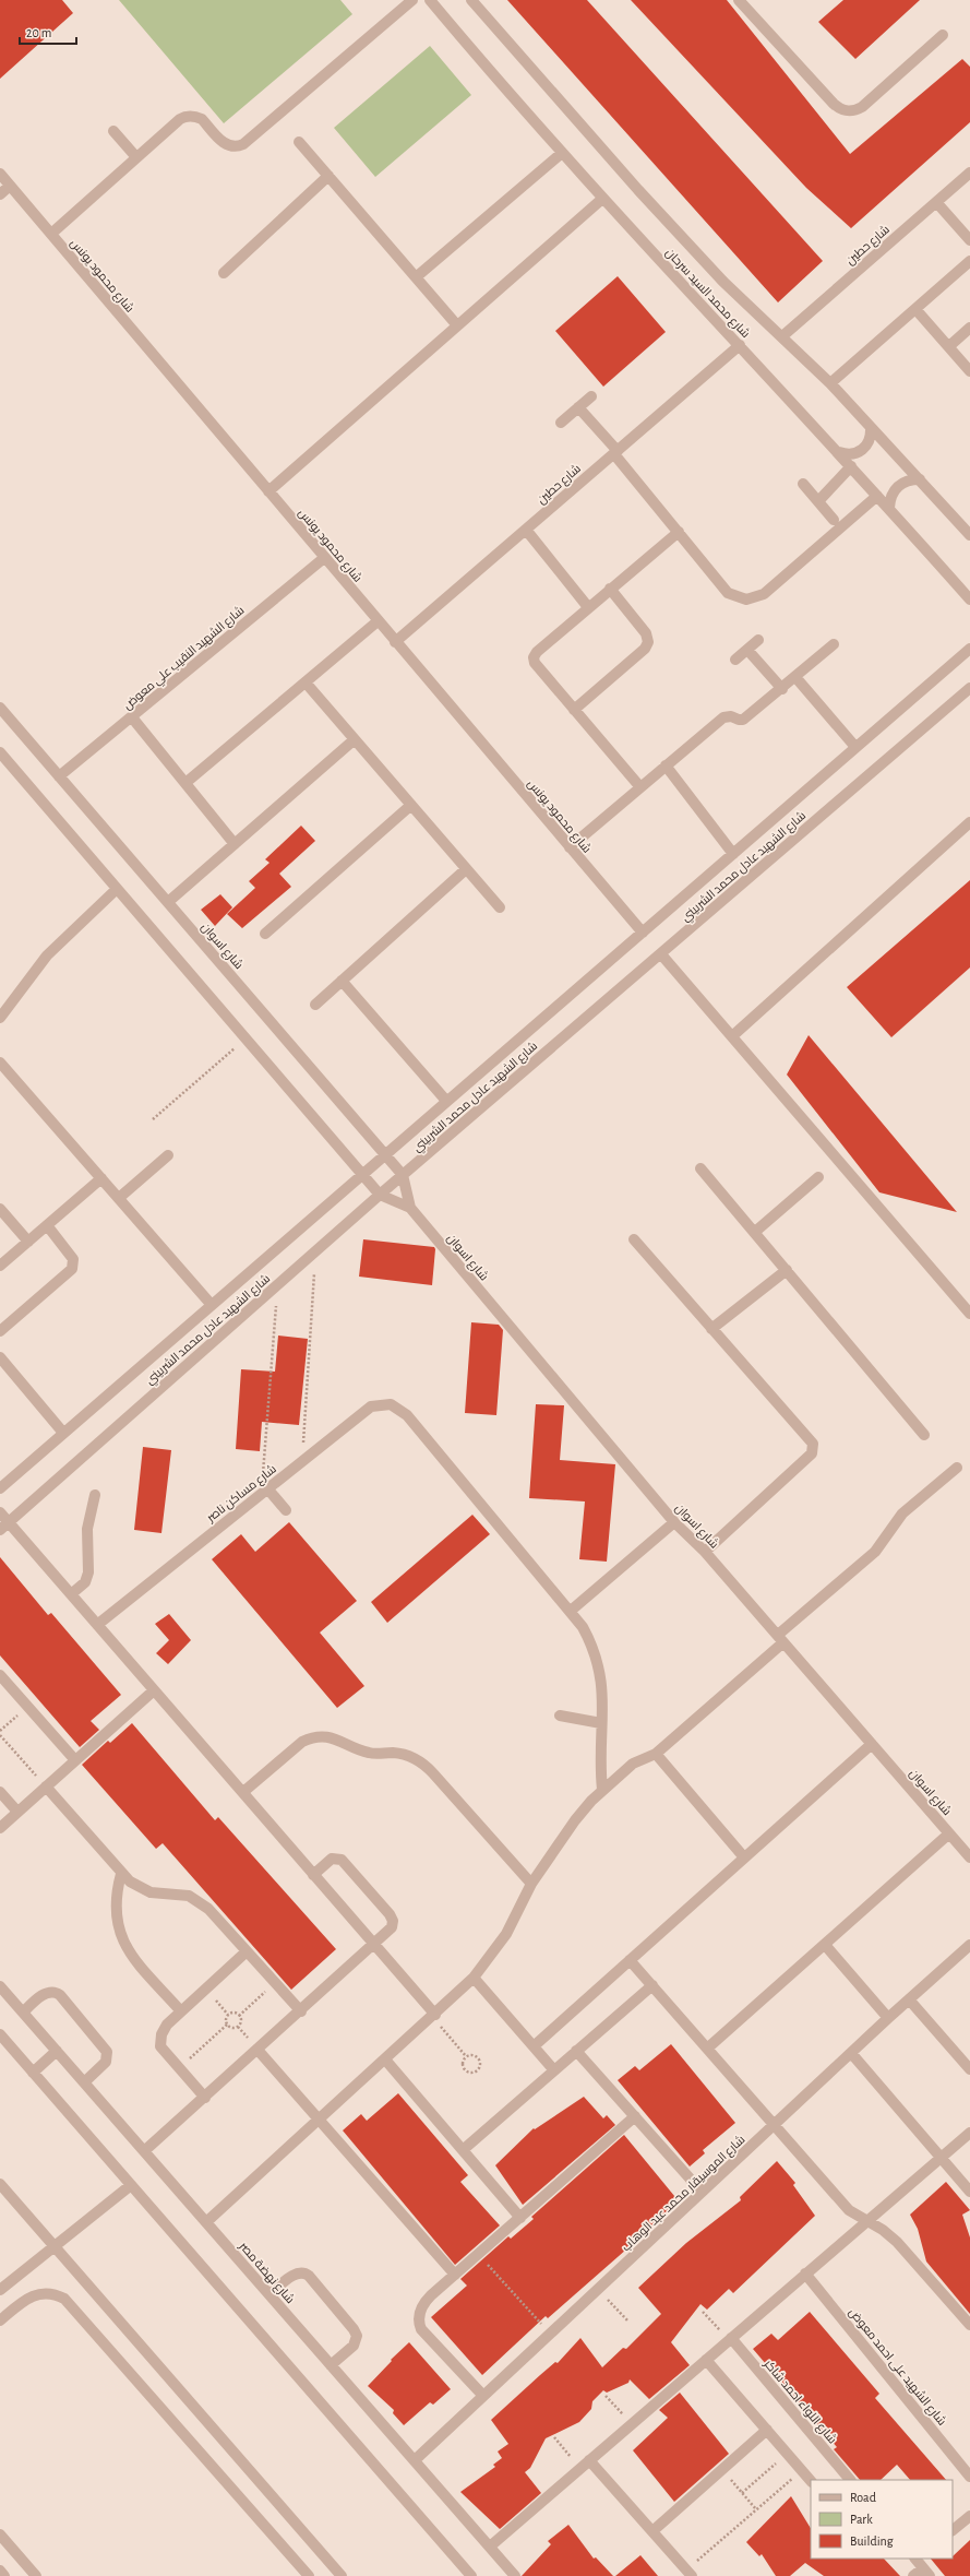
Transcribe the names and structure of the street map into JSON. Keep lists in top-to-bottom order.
{
  "streets": {
    "street": [
      "شارع حطين",
      "شارع محمود يونس",
      "شارع محمد السيد سرحان",
      "شارع الشهيد النقيب علي معوض",
      "شارع الشهيد عادل محمد الشربيني",
      "شارع اسوان",
      "شارع مساكن ناصر",
      "شارع الموسيقار محمد عبد الوهاب",
      "شارع نهضة مصر",
      "شارع الشهيد على احمد معوض",
      "شارع اللواء احمد شاكر"
    ]
  },
  "crossings": [
    ["شارع حطين", "شارع محمود يونس"],
    ["شارع حطين", "شارع محمد السيد سرحان"],
    ["شارع محمود يونس", "شارع الشهيد النقيب علي معوض"],
    ["شارع محمود يونس", "شارع الشهيد عادل محمد الشربيني"],
    ["شارع الشهيد النقيب علي معوض", "شارع اسوان"],
    ["شارع الشهيد عادل محمد الشربيني", "شارع اسوان"],
    ["شارع الموسيقار محمد عبد الوهاب", "شارع نهضة مصر"]
  ],
  "legend": ["Road", "Park", "Building"],
  "scale_bar": "20 m"
}
